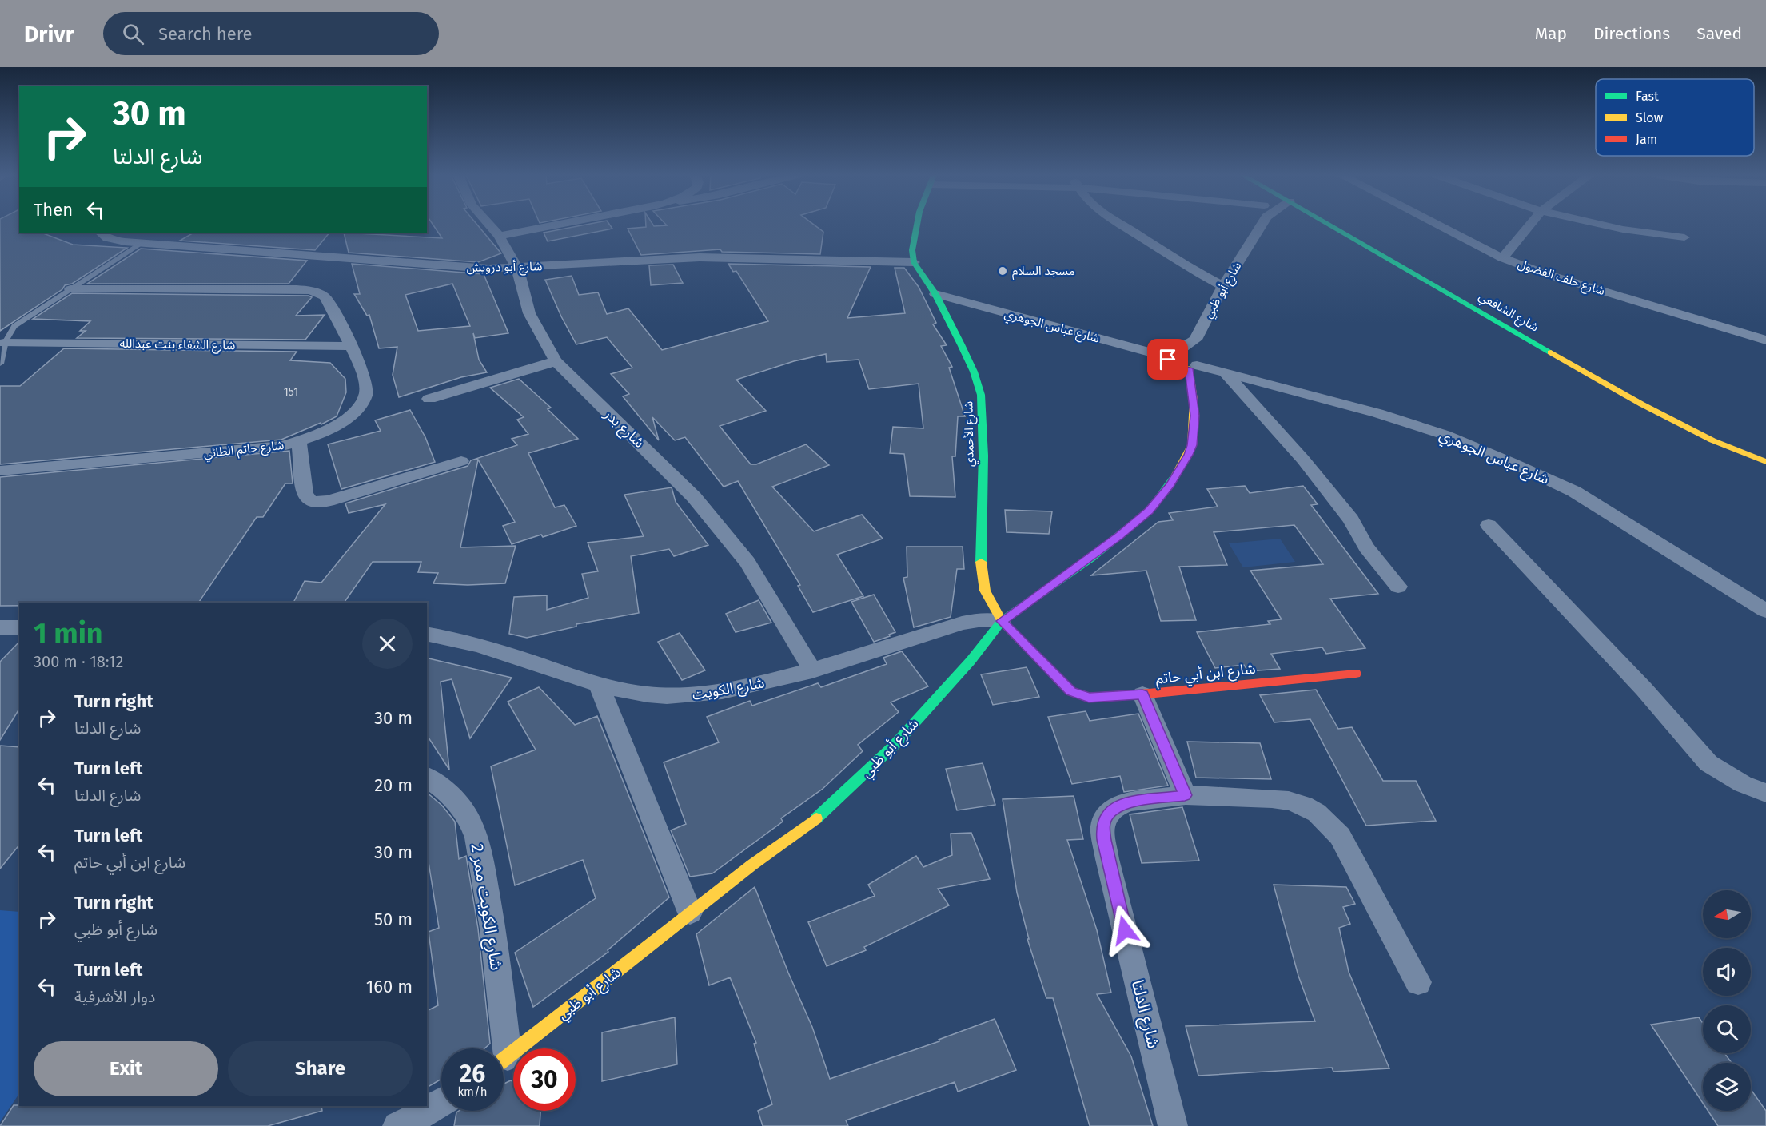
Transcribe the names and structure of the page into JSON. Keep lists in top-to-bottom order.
{
  "streets": {
    "street": [
      "شارع أبو درويش",
      "شارع حلف الفضول",
      "شارع أبو ظبي",
      "شارع الشافعي",
      "شارع عباس الجوهري",
      "شارع الشفاء بنت عبدالله",
      "شارع بدر",
      "شارع الأحمدي",
      "شارع حاتم الطائي",
      "شارع ابن أبي حاتم",
      "شارع الكويت",
      "شارع الكويت ممر 2",
      "شارع الدلتا"
    ]
  },
  "crossings": [
    ["شارع أبو درويش", "شارع بدر"],
    ["شارع أبو درويش", "شارع الأحمدي"],
    ["شارع أبو ظبي", "شارع عباس الجوهري"],
    ["شارع أبو ظبي", "شارع الأحمدي"],
    ["شارع أبو ظبي", "شارع ابن أبي حاتم"],
    ["شارع أبو ظبي", "شارع الكويت"],
    ["شارع عباس الجوهري", "شارع الأحمدي"],
    ["شارع الشفاء بنت عبدالله", "شارع حاتم الطائي"],
    ["شارع بدر", "شارع الكويت"],
    ["شارع الأحمدي", "شارع ابن أبي حاتم"],
    ["شارع الأحمدي", "شارع الكويت"],
    ["شارع ابن أبي حاتم", "شارع الكويت"]
  ],
  "places": ["مسجد السلام"],
  "house_numbers": ["151"],
  "legend": ["Fast", "Slow", "Jam"],
  "north": "left",
  "page": {
    "header": "Drivr",
    "search": "Search here",
    "nav": ["Map", "Directions", "Saved"],
    "turn": ["30 m", "شارع الدلتا"],
    "then": "Then",
    "heading": ["1 min", "300 m · 18:12"],
    "list": [
      {
        "name": "Turn right",
        "note": "شارع الدلتا",
        "value": "30 m"
      },
      {
        "name": "Turn left",
        "note": "شارع الدلتا",
        "value": "20 m"
      },
      {
        "name": "Turn left",
        "note": "شارع ابن أبي حاتم",
        "value": "30 m"
      },
      {
        "name": "Turn right",
        "note": "شارع أبو ظبي",
        "value": "50 m"
      },
      {
        "name": "Turn left",
        "note": "دوار الأشرفية",
        "value": "160 m"
      }
    ],
    "buttons": ["Exit", "Share"],
    "speed": "26 km/h",
    "limit": "30"
  }
}
